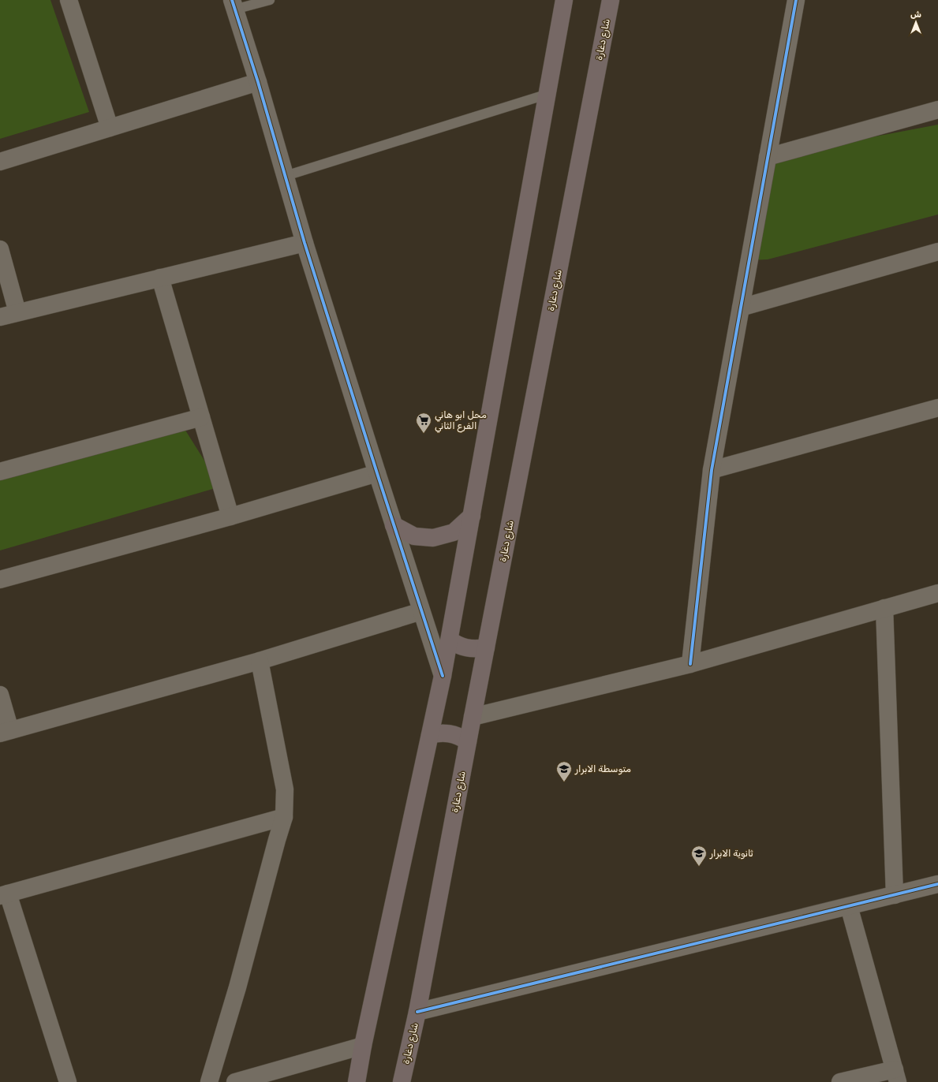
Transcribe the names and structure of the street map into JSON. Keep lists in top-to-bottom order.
{
  "streets": {
    "highway": ["شارع دغارة"]
  },
  "places": {
    "supermarket": ["محل ابو هاني الفرع الثاني"],
    "school or university": ["متوسطة الابرار", "ثانوية الابرار"]
  },
  "north": "top"
}
